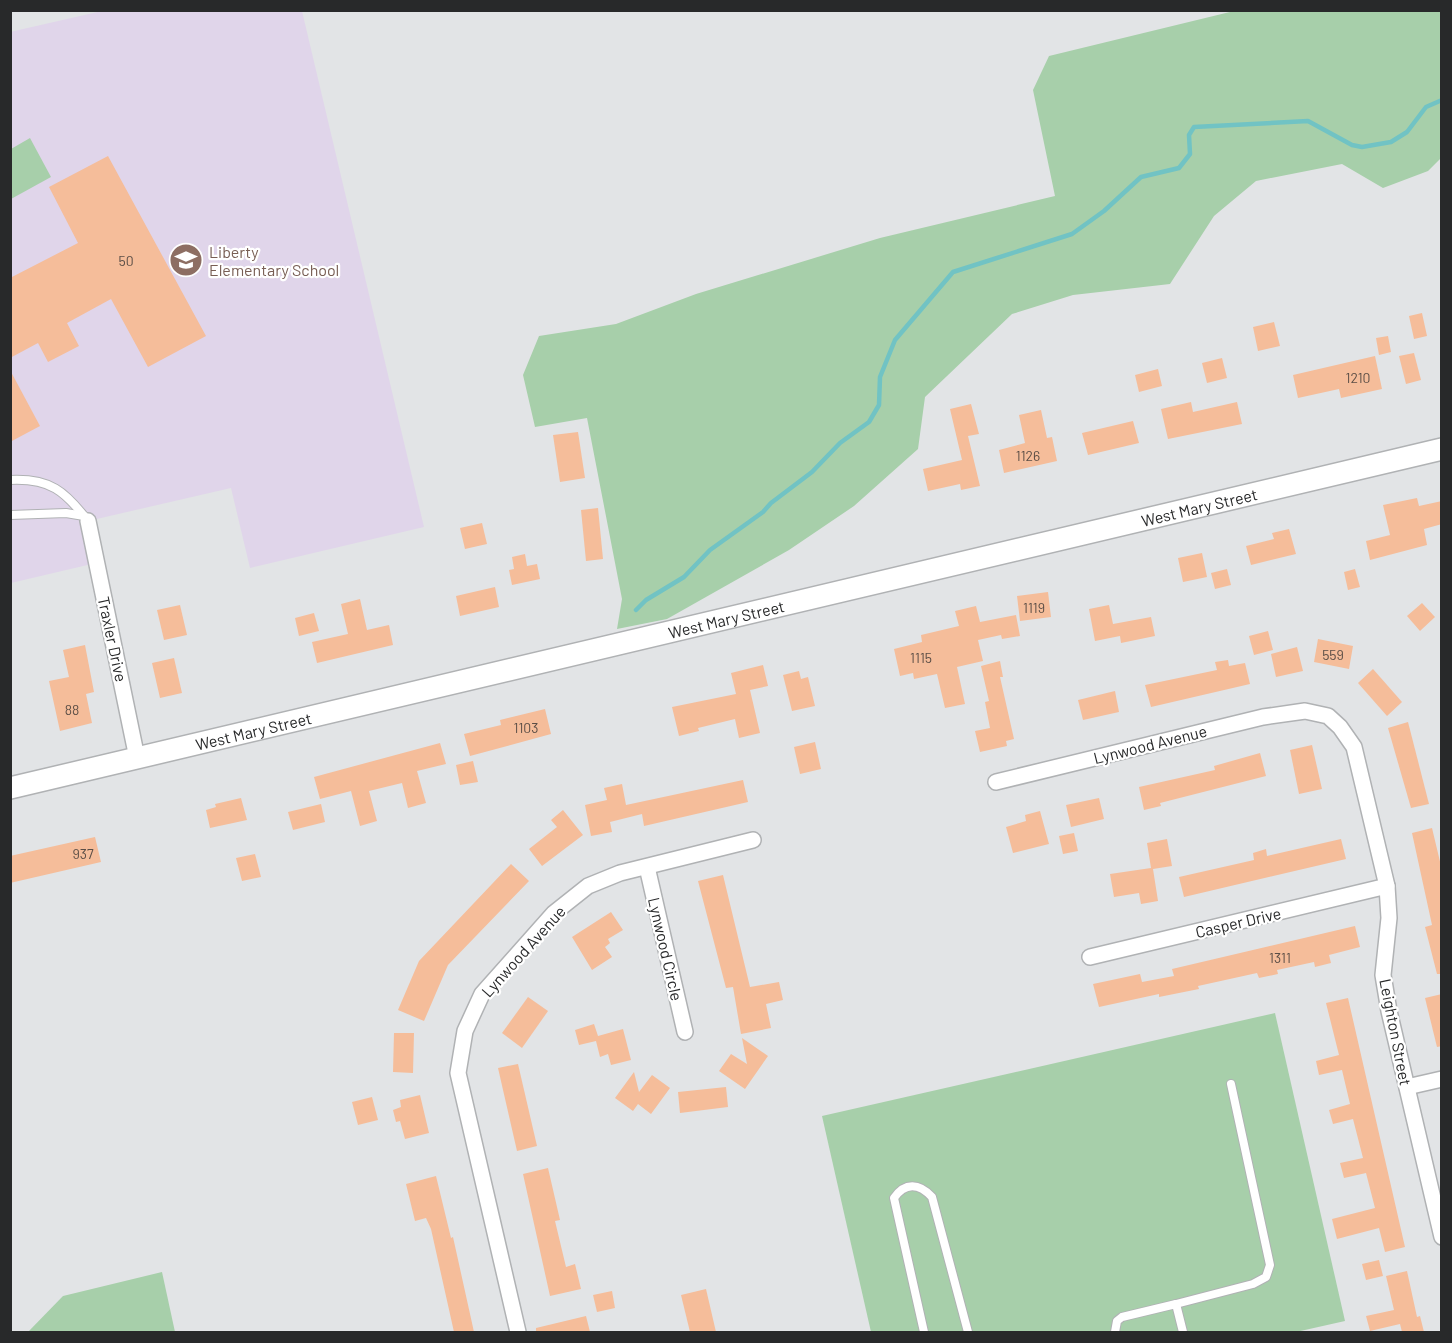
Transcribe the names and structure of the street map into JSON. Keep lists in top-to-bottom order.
{
  "streets": {
    "main road": ["West Mary Street"],
    "street": [
      "Traxler Drive",
      "Lynwood Avenue",
      "Casper Drive",
      "Lynwood Circle",
      "Leighton Street"
    ]
  },
  "crossings": [
    ["West Mary Street", "Traxler Drive"],
    ["Lynwood Avenue", "Lynwood Circle"],
    ["Lynwood Avenue", "Leighton Street"],
    ["Casper Drive", "Leighton Street"]
  ],
  "places": {
    "school or university": ["Liberty Elementary School"]
  },
  "house_numbers": [
    "50",
    "1210",
    "1126",
    "1119",
    "559",
    "1115",
    "88",
    "1103",
    "937",
    "1311"
  ]
}
